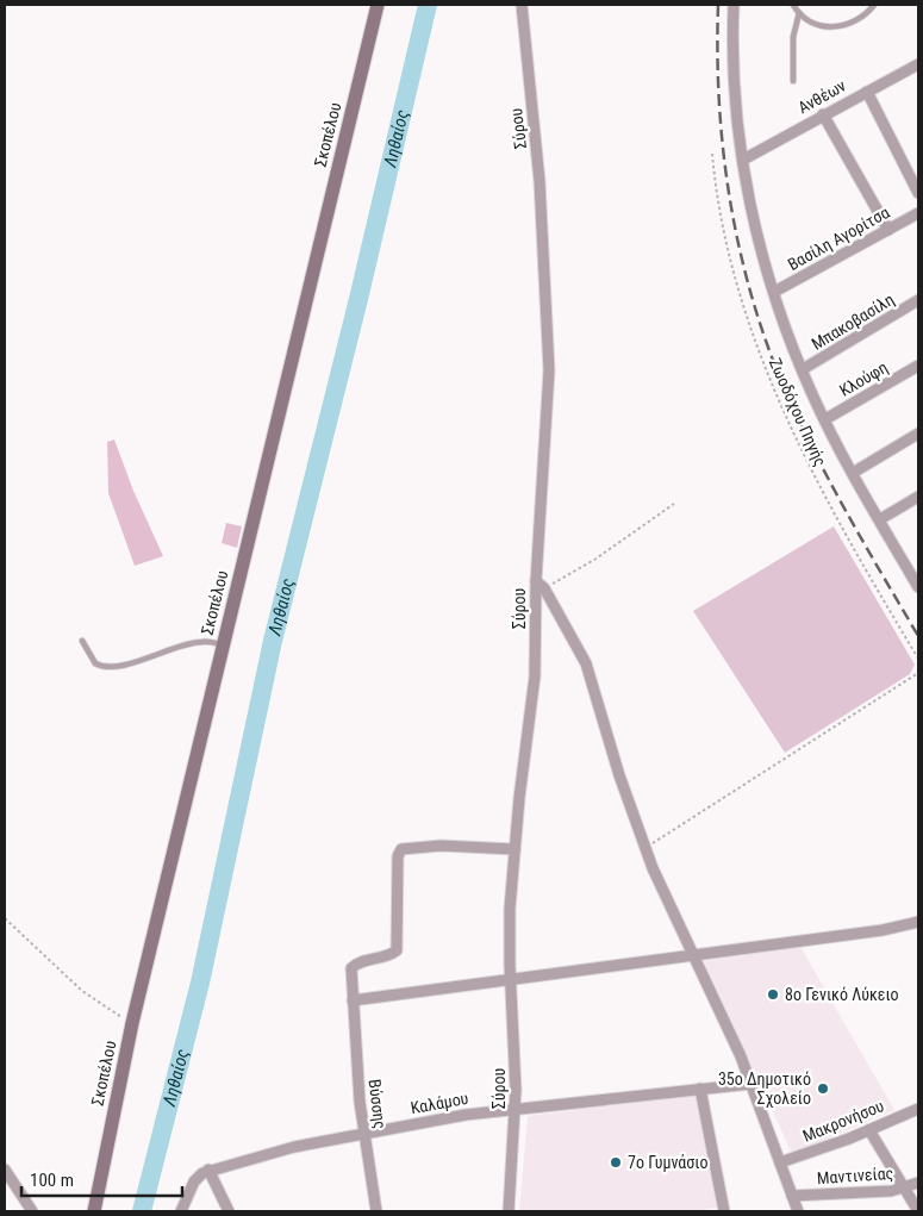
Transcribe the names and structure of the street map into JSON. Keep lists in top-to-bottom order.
{
  "streets": {
    "main road": ["Σκοπέλου"],
    "street": [
      "Ανθέων",
      "Σύρου",
      "Βασίλη Αγορίτσα",
      "Μπακοβασίλη",
      "Κλούφη",
      "Καλάμου",
      "Βύσσης",
      "Μακρονήσου",
      "Μαντινείας"
    ],
    "path": ["Ζωοδόχου Πηγής"]
  },
  "crossings": [
    ["Σύρου", "Καλάμου"],
    ["Σύρου", "Βύσσης"],
    ["Καλάμου", "Βύσσης"]
  ],
  "water": ["Ληθαίος"],
  "places": ["8ο Γενικό Λύκειο", "35ο Δημοτικό Σχολείο", "7ο Γυμνάσιο"],
  "scale_bar": "100 m"
}
